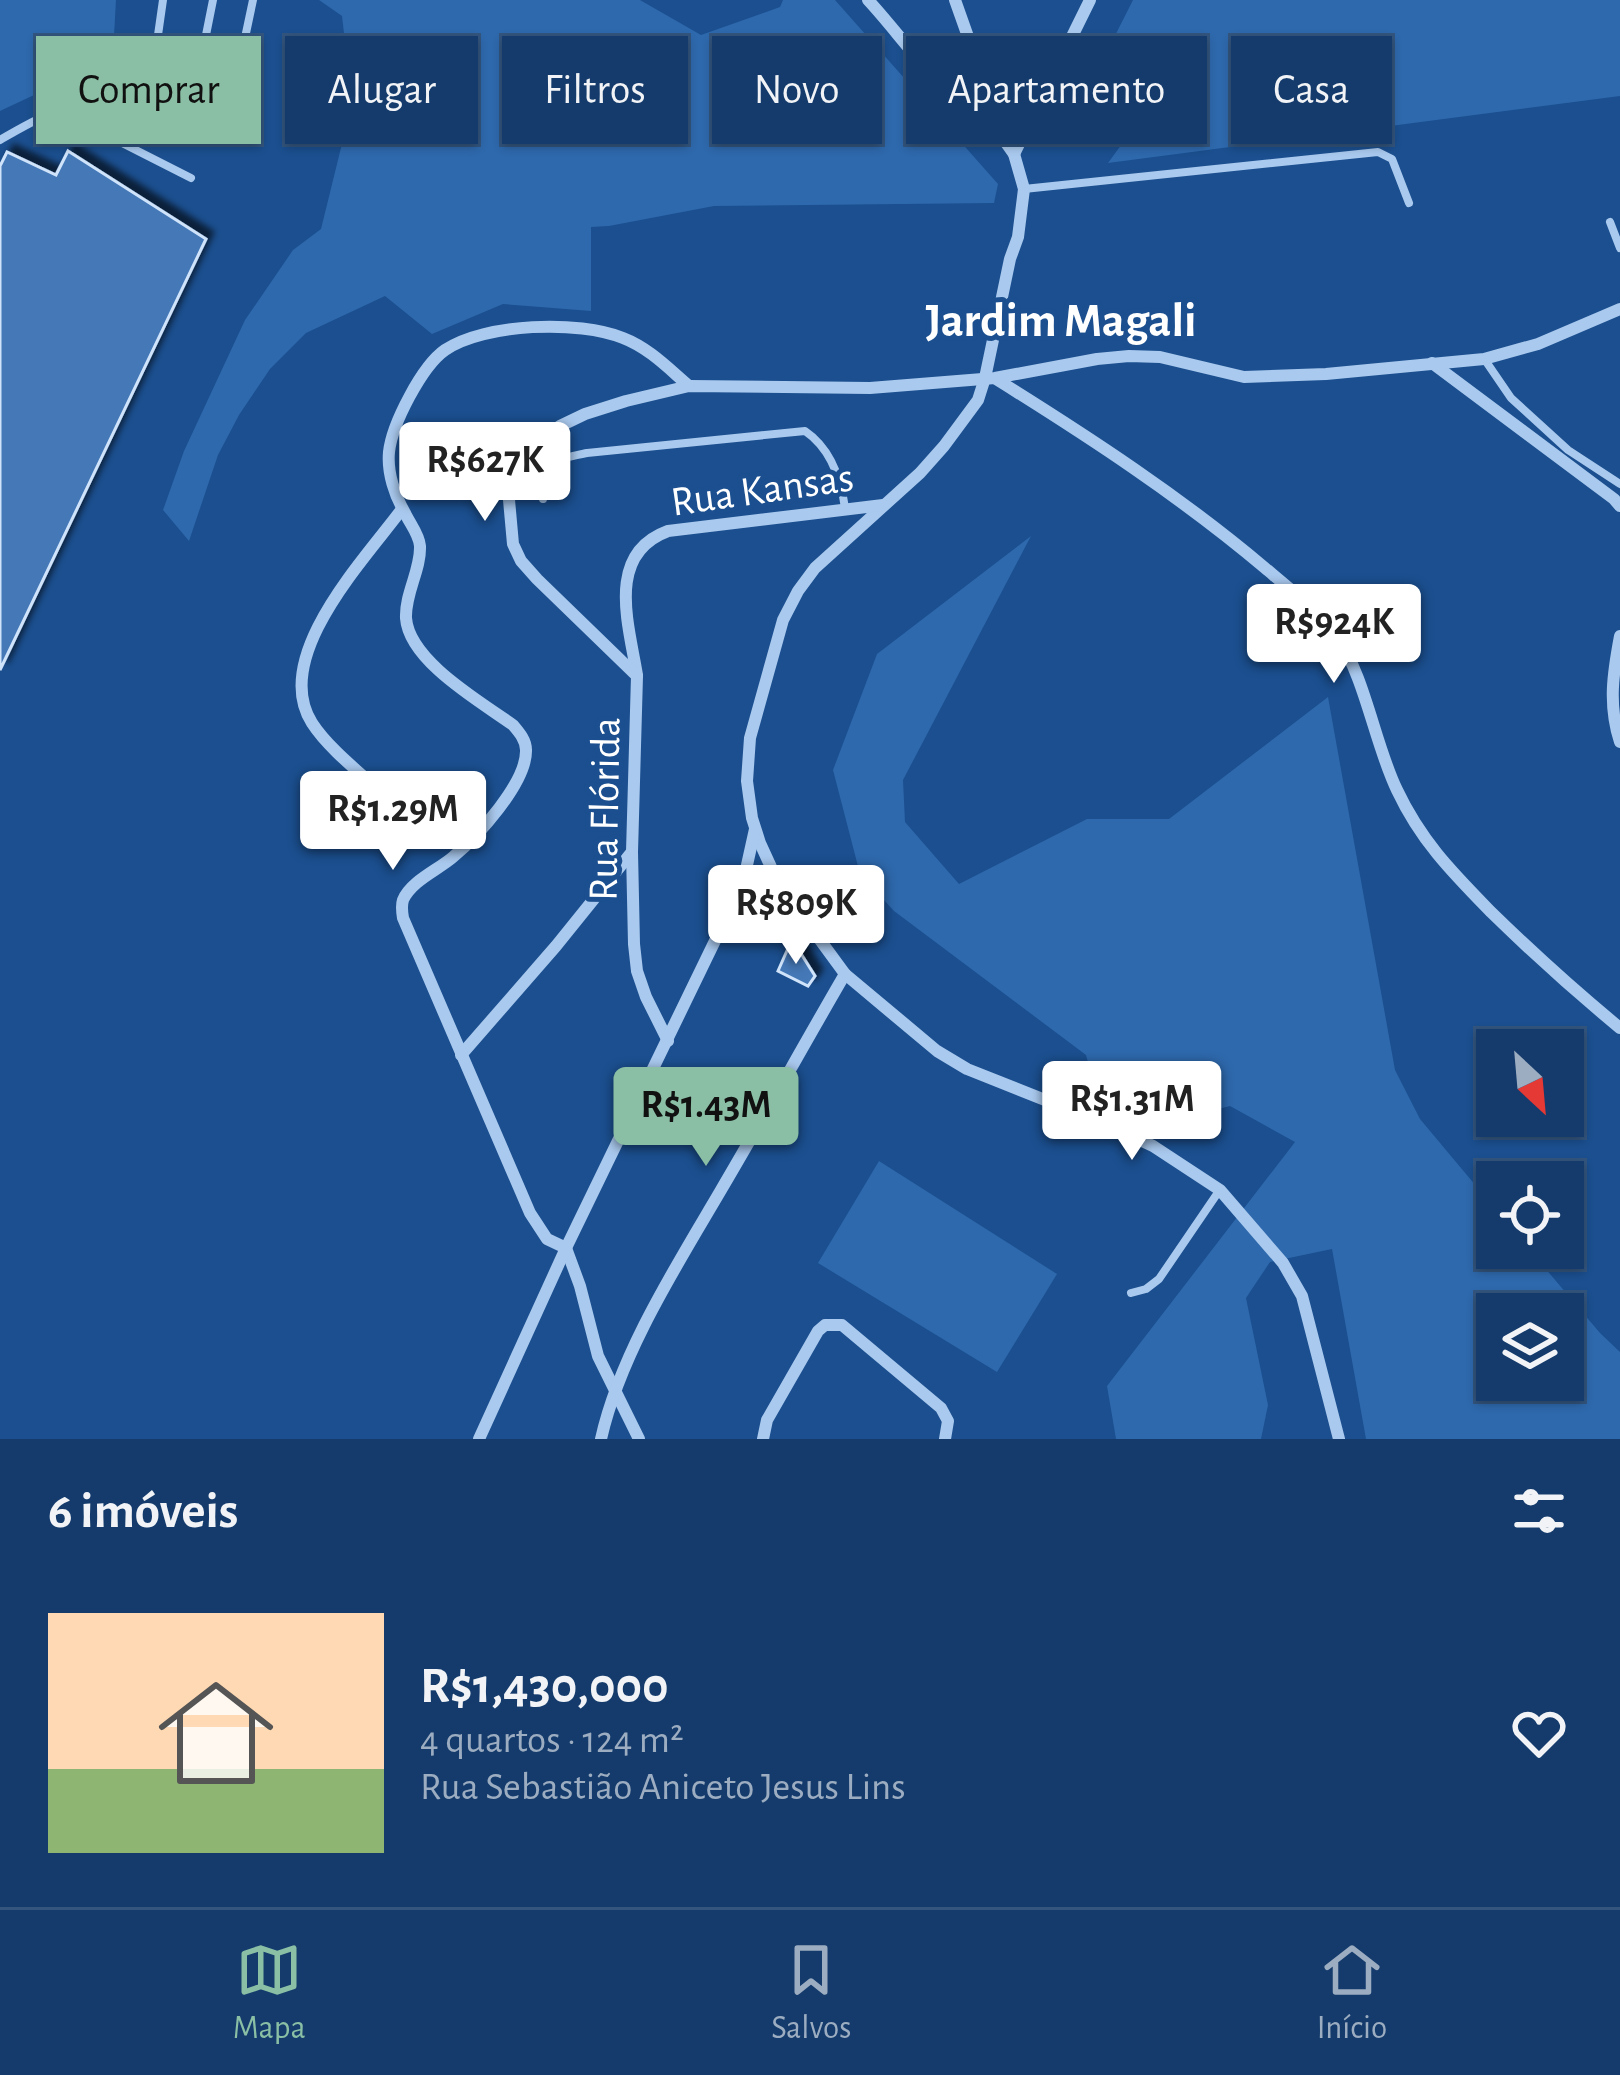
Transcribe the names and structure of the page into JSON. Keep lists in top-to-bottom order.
{
  "streets": {
    "street": ["Rua Kansas", "Rua Flórida"]
  },
  "crossings": [
    ["Rua Kansas", "Rua Flórida"]
  ],
  "districts": ["Jardim Magali"],
  "north": "bottom right",
  "page": {
    "chip": [
      "Comprar",
      "Alugar",
      "Filtros",
      "Novo",
      "Apartamento",
      "Casa"
    ],
    "price": [
      "R$627K",
      "R$924K",
      "R$1.29M",
      "R$809K",
      "R$1.31M",
      "R$1.43M"
    ],
    "heading": "6 imóveis",
    "list": [
      {
        "name": "R$1,430,000",
        "note": "4 quartos · 124 m² · Rua Sebastião Aniceto Jesus Lins"
      }
    ],
    "tabs": ["Mapa", "Salvos", "Início"]
  }
}
